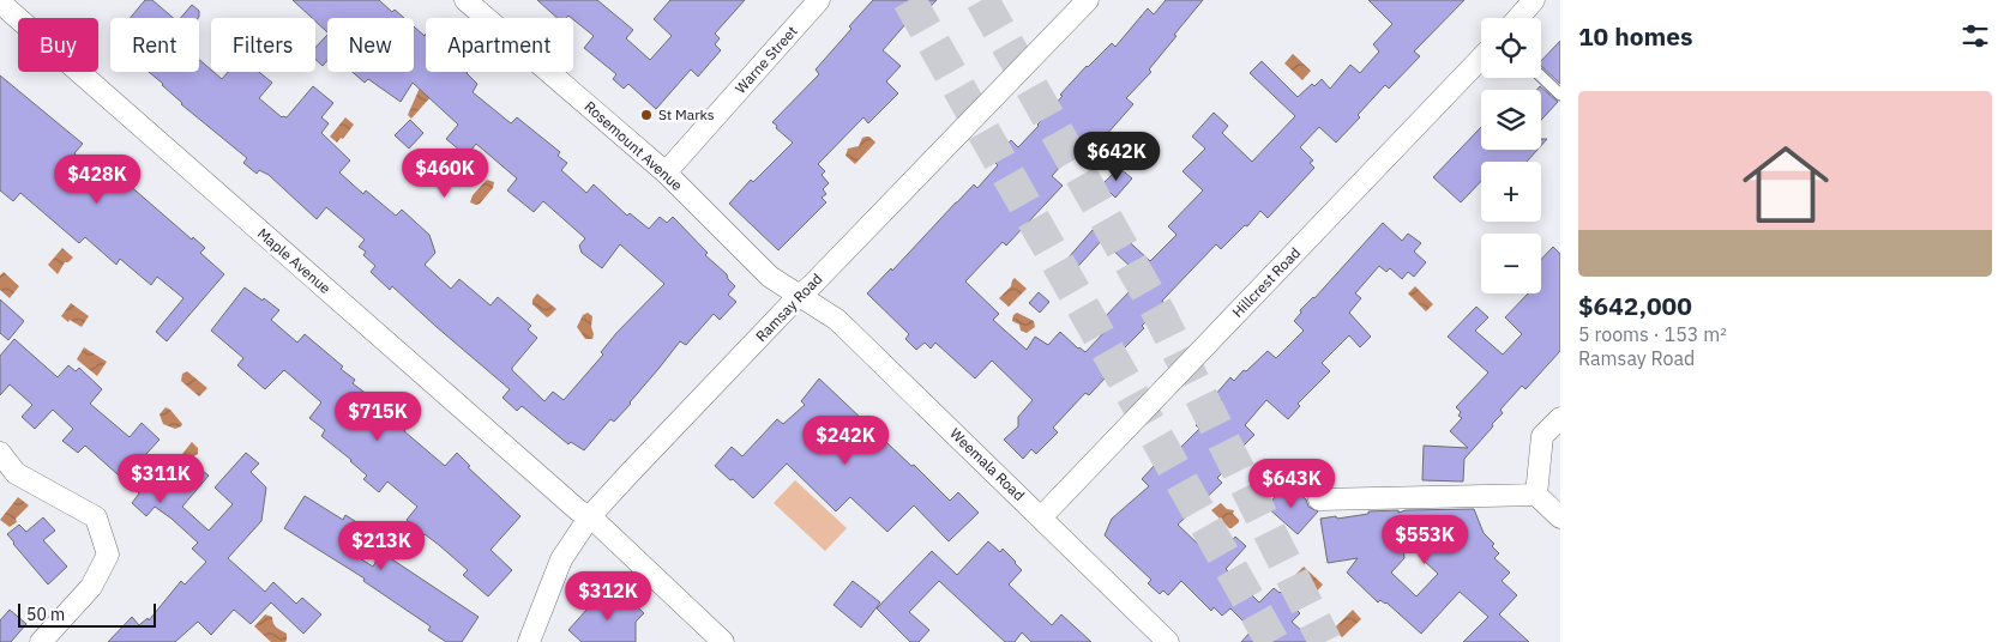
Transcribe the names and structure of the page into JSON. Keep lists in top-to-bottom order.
{
  "streets": {
    "street": [
      "Warne Street",
      "Rosemount Avenue",
      "Maple Avenue",
      "Hillcrest Road",
      "Ramsay Road",
      "Weemala Road"
    ]
  },
  "crossings": [
    ["Warne Street", "Rosemount Avenue"],
    ["Rosemount Avenue", "Ramsay Road"],
    ["Rosemount Avenue", "Weemala Road"],
    ["Maple Avenue", "Ramsay Road"],
    ["Hillcrest Road", "Weemala Road"],
    ["Ramsay Road", "Weemala Road"]
  ],
  "places": ["St Marks"],
  "scale_bar": "50 m",
  "page": {
    "heading": "10 homes",
    "map_buttons": ["+", "−"],
    "chip": [
      "Buy",
      "Rent",
      "Filters",
      "New",
      "Apartment"
    ],
    "list": [
      {
        "name": "$642,000",
        "note": "5 rooms · 153 m² · Ramsay Road"
      }
    ],
    "price": [
      "$642K",
      "$460K",
      "$428K",
      "$715K",
      "$242K",
      "$311K",
      "$643K",
      "$553K",
      "$213K",
      "$312K"
    ],
    "scale": "50 m"
  }
}
